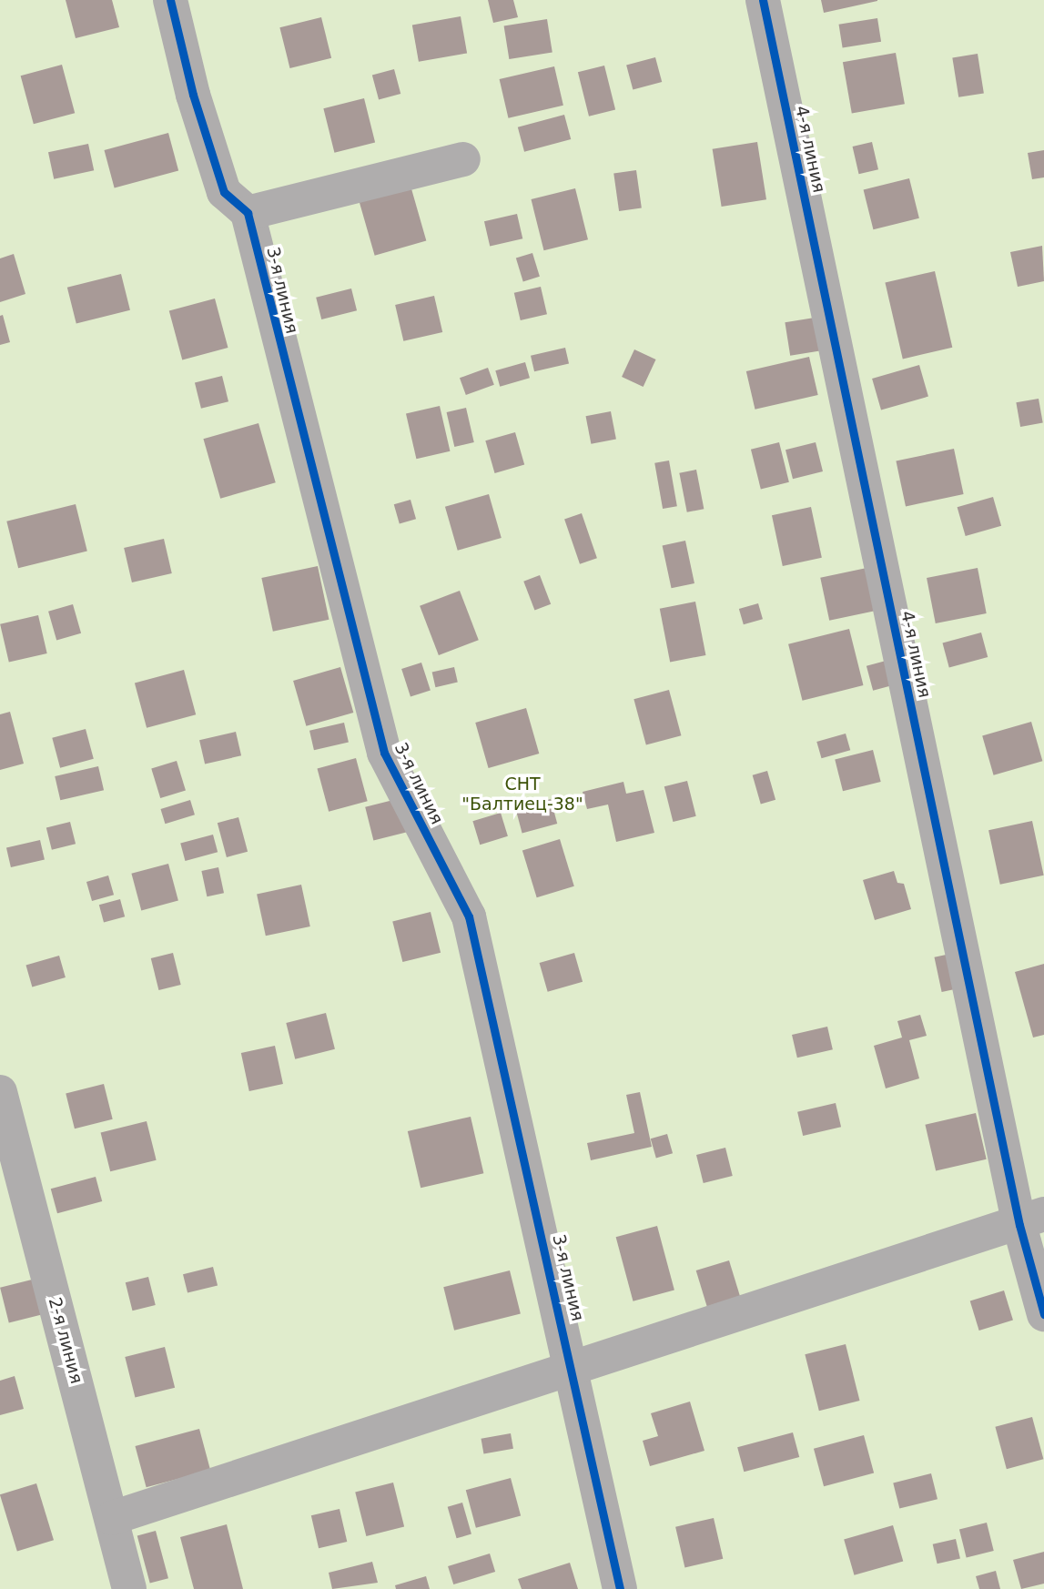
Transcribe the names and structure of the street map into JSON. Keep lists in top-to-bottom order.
{
  "streets": {
    "street": ["4-я линия", "3-я линия", "2-я линия"]
  },
  "parks": ["СНТ \"Балтиец-38\""]
}
